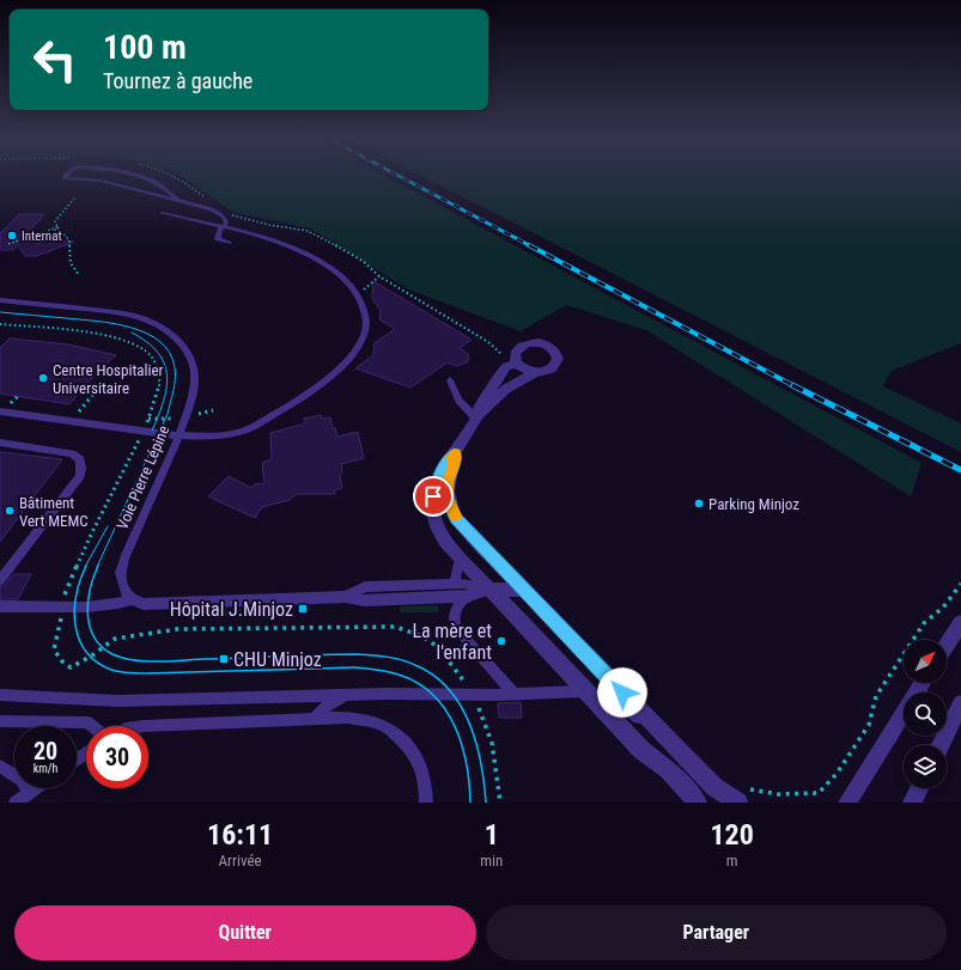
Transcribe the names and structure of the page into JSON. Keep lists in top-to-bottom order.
{
  "streets": {
    "lane": ["Voie Pierre Lépine"]
  },
  "places": {
    "other": [
      "Internat",
      "Centre Hospitalier Universitaire",
      "Parking Minjoz",
      "Bâtiment Vert MEMC",
      "La mère et l'enfant"
    ],
    "transit": ["Hôpital J.Minjoz", "CHU Minjoz"]
  },
  "north": "top right",
  "page": {
    "turn": ["100 m", "Tournez à gauche"],
    "speed": "20 km/h",
    "limit": "30",
    "eta": [
      "16:11",
      "Arrivée",
      "1",
      "min",
      "120",
      "m"
    ],
    "buttons": ["Quitter", "Partager"]
  }
}
